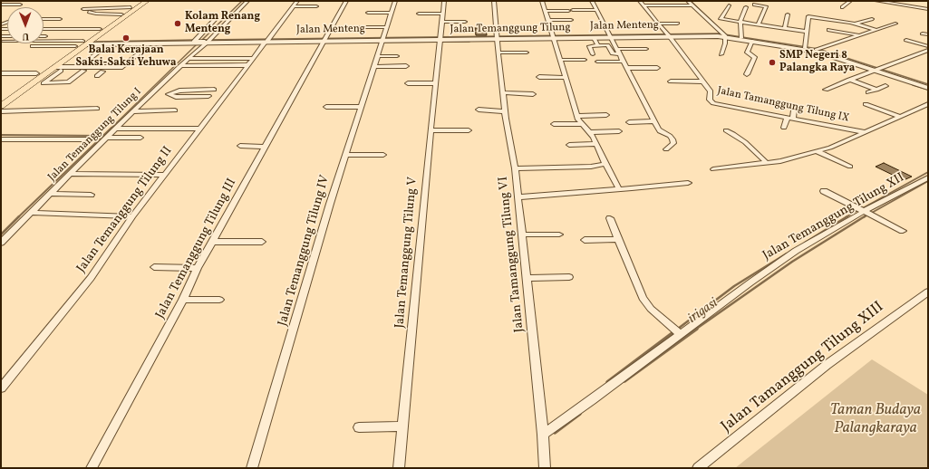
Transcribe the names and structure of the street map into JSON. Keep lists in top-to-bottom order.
{
  "streets": {
    "main road": ["Jalan Temanggung Tilung"],
    "street": [
      "Jalan Menteng",
      "Jalan Tamanggung Tilung IX",
      "Jalan Temanggung Tilung I",
      "Jalan Temanggung Tilung II",
      "Jalan Temanggung Tilung XII",
      "Jalan Temanggung Tilung III",
      "Jalan Temanggung Tilung IV",
      "Jalan Temanggung Tilung V",
      "Jalan Tamanggung Tilung VI",
      "Jalan Tamanggung Tilung XIII"
    ]
  },
  "crossings": [
    ["Jalan Menteng", "Jalan Temanggung Tilung"],
    ["Jalan Temanggung Tilung", "Jalan Tamanggung Tilung IX"],
    ["Jalan Temanggung Tilung", "Jalan Temanggung Tilung I"],
    ["Jalan Temanggung Tilung", "Jalan Temanggung Tilung II"],
    ["Jalan Temanggung Tilung", "Jalan Temanggung Tilung III"],
    ["Jalan Temanggung Tilung", "Jalan Temanggung Tilung IV"],
    ["Jalan Temanggung Tilung", "Jalan Temanggung Tilung V"],
    ["Jalan Temanggung Tilung", "Jalan Tamanggung Tilung VI"],
    ["Jalan Temanggung Tilung XII", "Jalan Tamanggung Tilung VI"]
  ],
  "water": ["irigasi"],
  "parks": ["Taman Budaya Palangkaraya"],
  "places": ["Kolam Renang Menteng", "Balai Kerajaan Saksi-Saksi Yehuwa", "SMP Negeri 8 Palangka Raya"],
  "north": "bottom"
}
